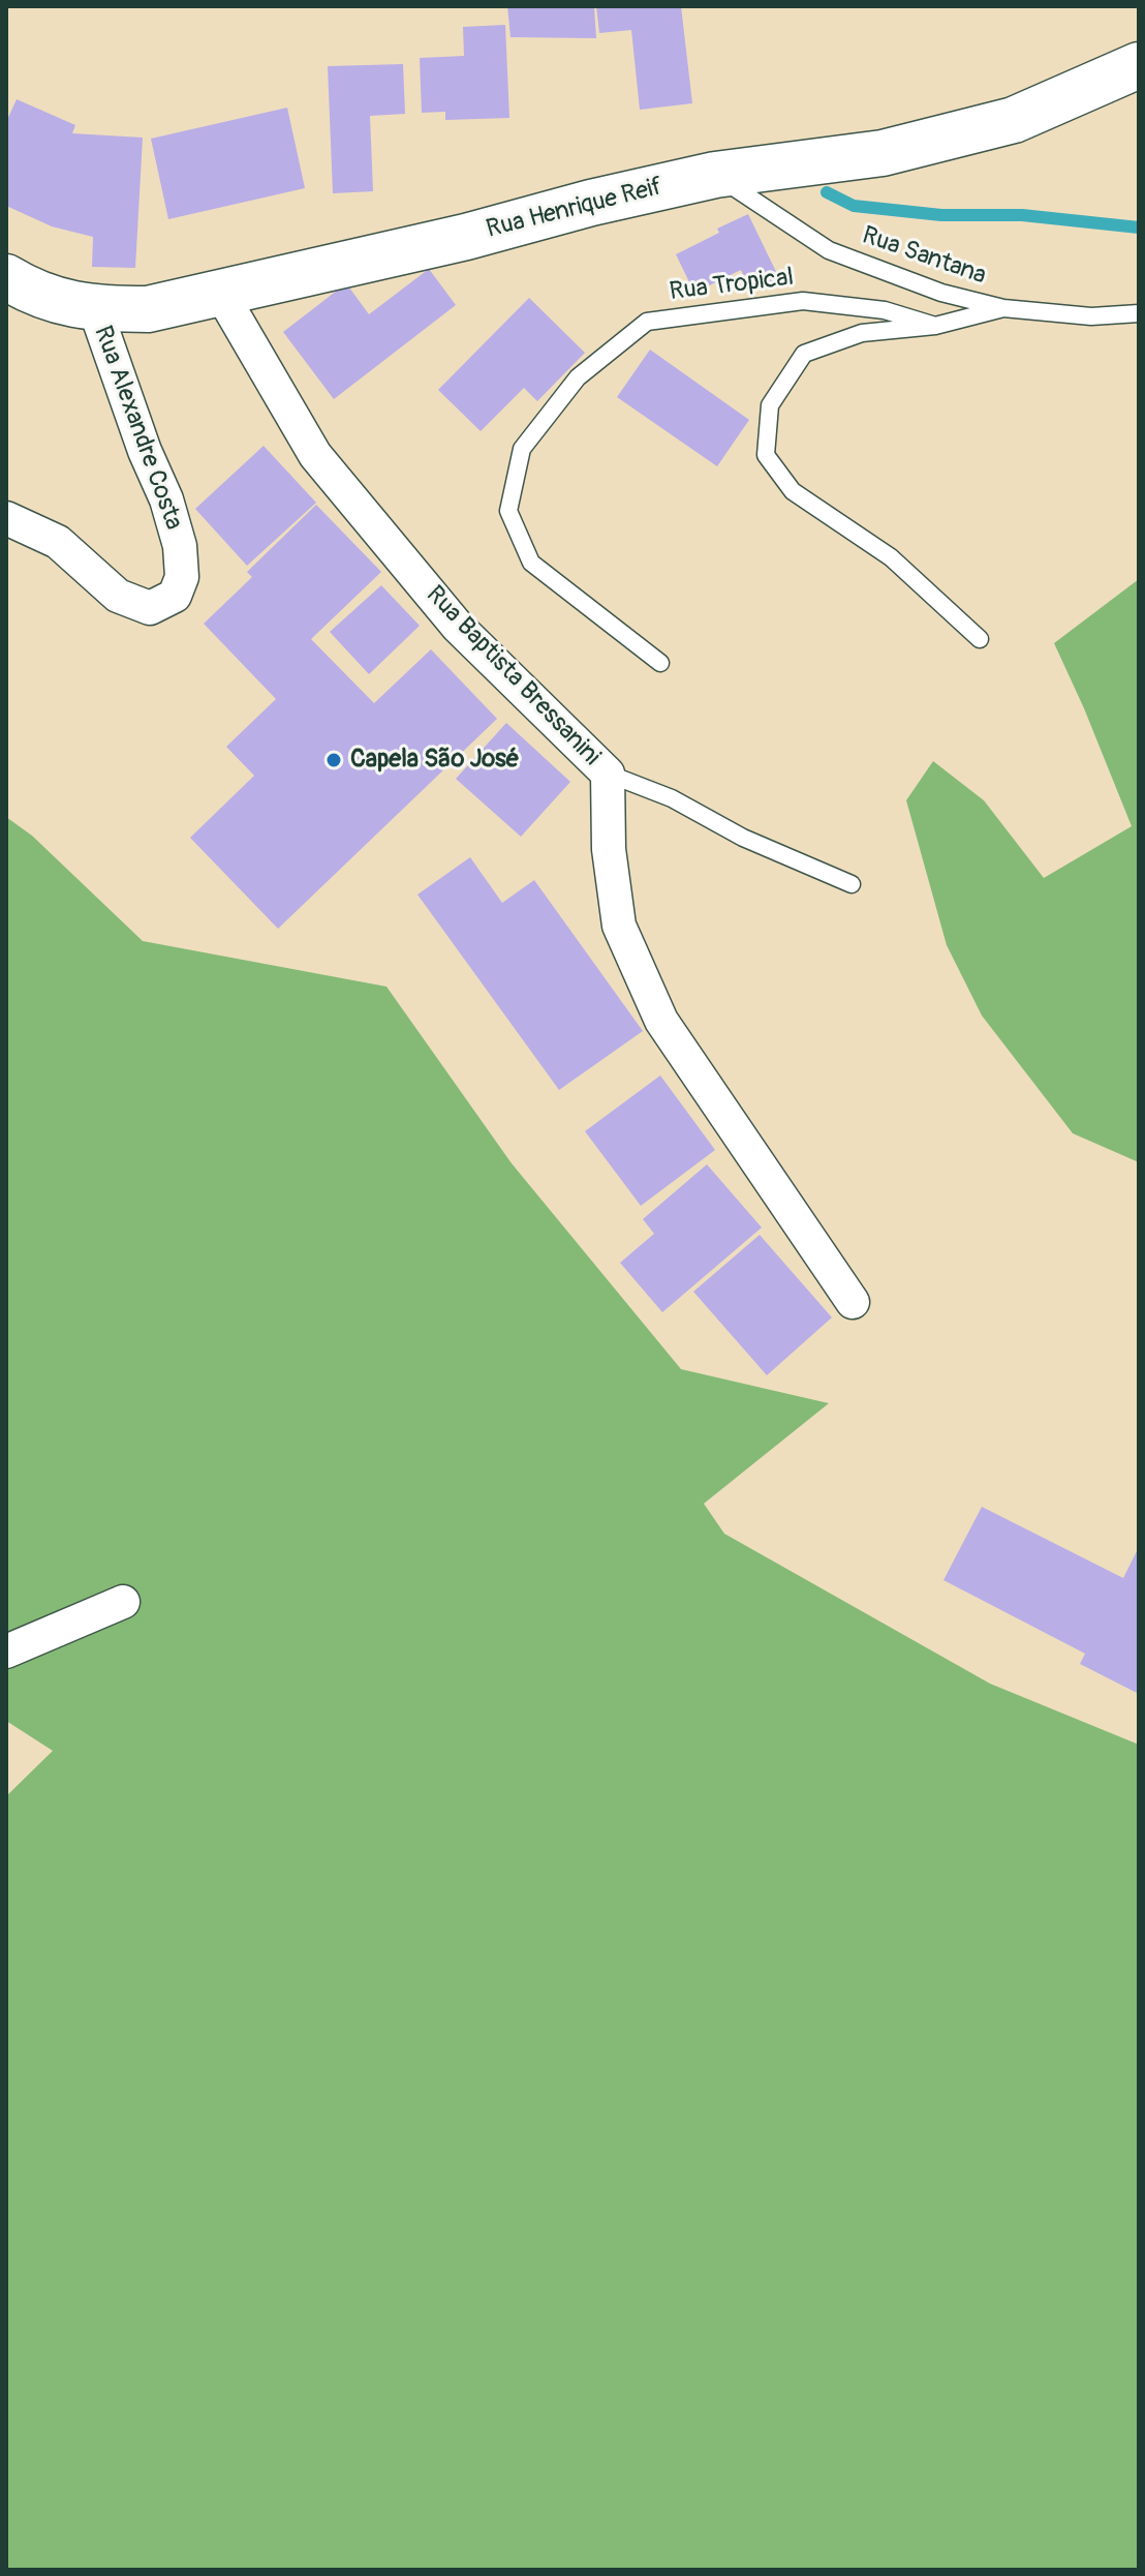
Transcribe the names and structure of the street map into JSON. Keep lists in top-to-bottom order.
{
  "streets": {
    "street": ["Rua Henrique Reif", "Rua Alexandre Costa", "Rua Baptista Bressanini"],
    "lane": ["Rua Santana", "Rua Tropical"]
  },
  "crossings": [
    ["Rua Henrique Reif", "Rua Santana"],
    ["Rua Henrique Reif", "Rua Alexandre Costa"],
    ["Rua Henrique Reif", "Rua Baptista Bressanini"]
  ],
  "places": ["Capela São José"]
}
